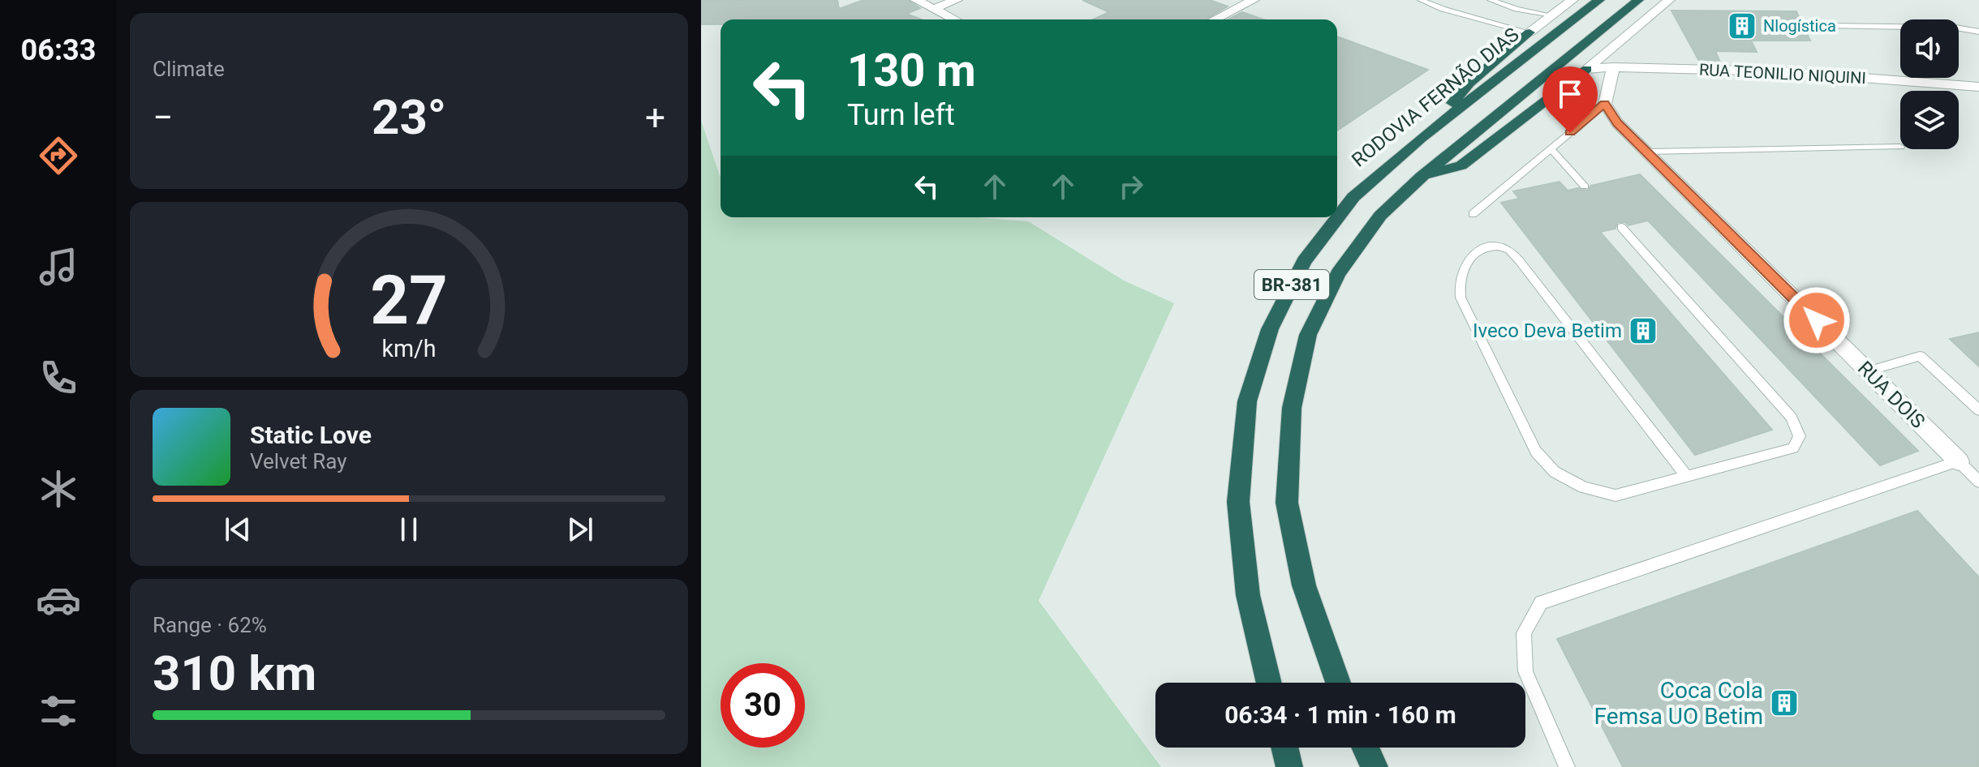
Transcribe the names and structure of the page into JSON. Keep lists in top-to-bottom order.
{
  "streets": {
    "highway": ["RODOVIA FERNÃO DIAS", "BR-381"],
    "street": ["RUA TEONILIO NIQUINI", "RUA DOIS"]
  },
  "crossings": [
    ["RUA TEONILIO NIQUINI", "BR-381"]
  ],
  "places": {
    "building": ["Nlogística", "Iveco Deva Betim", "Coca Cola Femsa UO Betim"]
  },
  "page": {
    "tabs": "06:33",
    "tile": [
      "Climate",
      ["Range · 62%", "310 km"]
    ],
    "turn": ["130 m", "Turn left"],
    "heat": ["−", "23°", "+"],
    "song": ["Static Love", "Velvet Ray"],
    "limit": "30",
    "trip": "06:34 · 1 min · 160 m",
    "gauge": ["27", "km/h"]
  }
}
